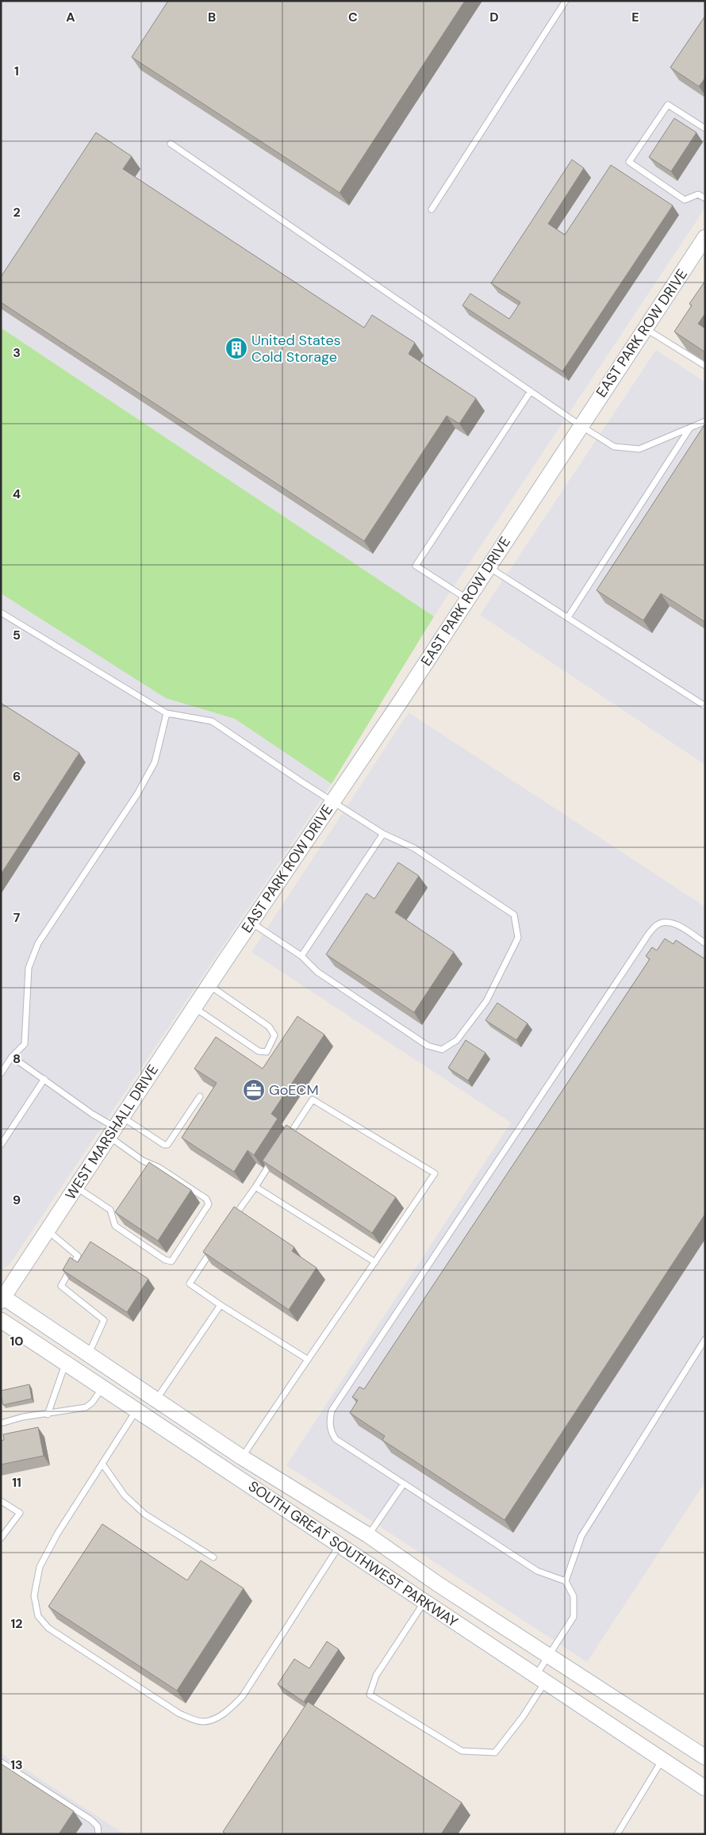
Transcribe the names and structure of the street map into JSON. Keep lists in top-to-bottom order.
{
  "streets": {
    "main road": ["EAST PARK ROW DRIVE", "WEST MARSHALL DRIVE", "SOUTH GREAT SOUTHWEST PARKWAY"]
  },
  "crossings": [
    ["EAST PARK ROW DRIVE", "WEST MARSHALL DRIVE"],
    ["WEST MARSHALL DRIVE", "SOUTH GREAT SOUTHWEST PARKWAY"]
  ],
  "places": {
    "building": ["United States Cold Storage"],
    "office": ["GoECM"]
  },
  "grid": {
    "columns": [
      "A",
      "B",
      "C",
      "D",
      "E"
    ],
    "rows": [
      "1",
      "2",
      "3",
      "4",
      "5",
      "6",
      "7",
      "8",
      "9",
      "10",
      "11",
      "12",
      "13"
    ]
  }
}
